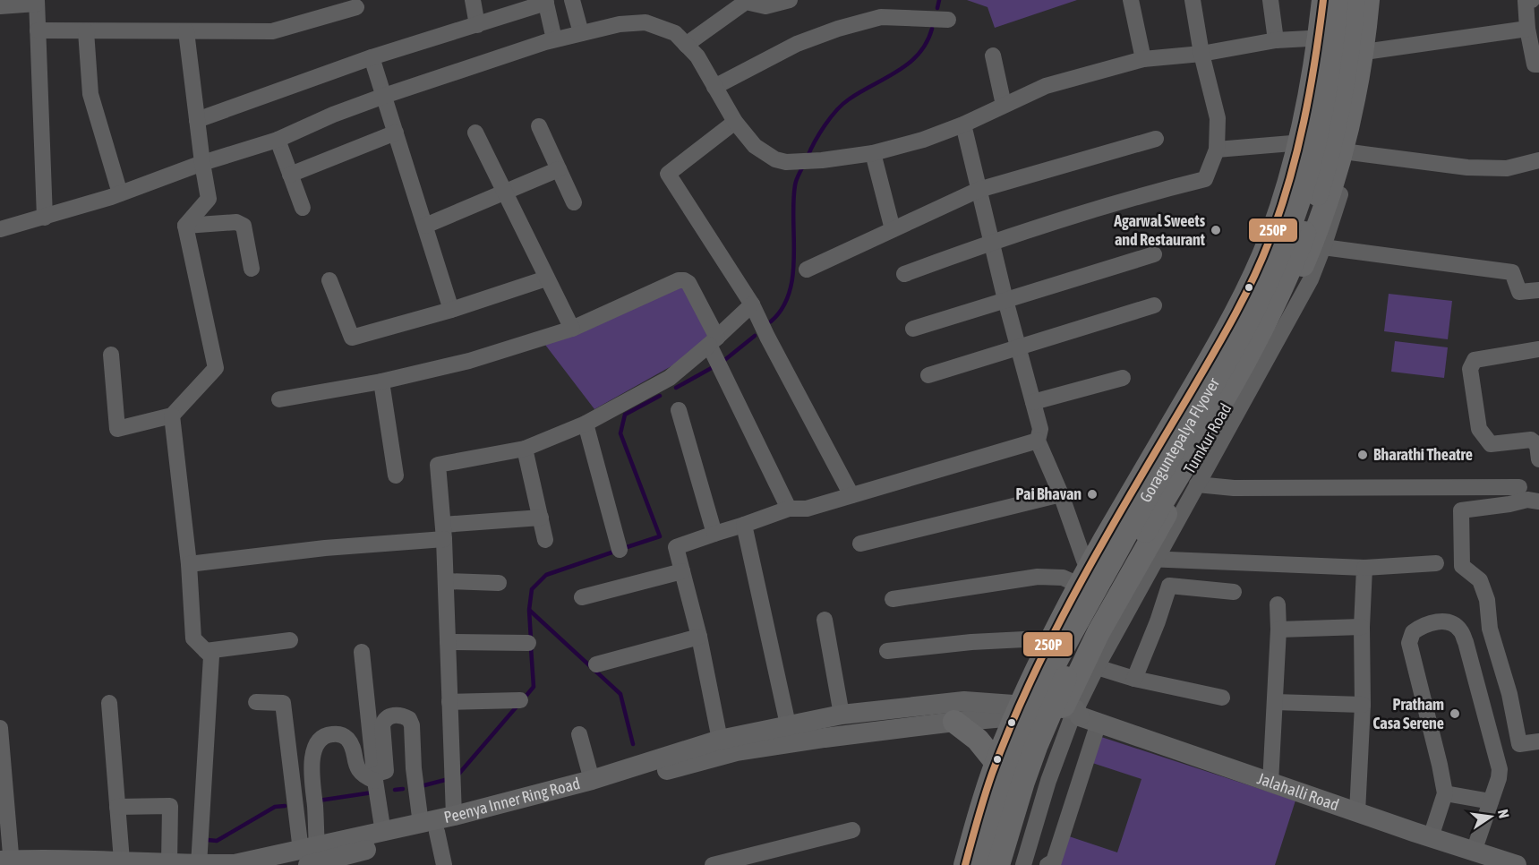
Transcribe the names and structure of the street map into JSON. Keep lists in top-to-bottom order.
{
  "streets": {
    "highway": ["Tumkur Road", "Goraguntepalya Flyover"],
    "main road": ["Jalahalli Road", "Peenya Inner Ring Road"]
  },
  "crossings": [
    ["Tumkur Road", "Jalahalli Road"],
    ["Jalahalli Road", "Peenya Inner Ring Road"]
  ],
  "places": [
    "Agarwal Sweets and Restaurant",
    "Bharathi Theatre",
    "Pai Bhavan",
    "Pratham Casa Serene"
  ],
  "lines": ["transit line 250P"],
  "north": "right"
}
